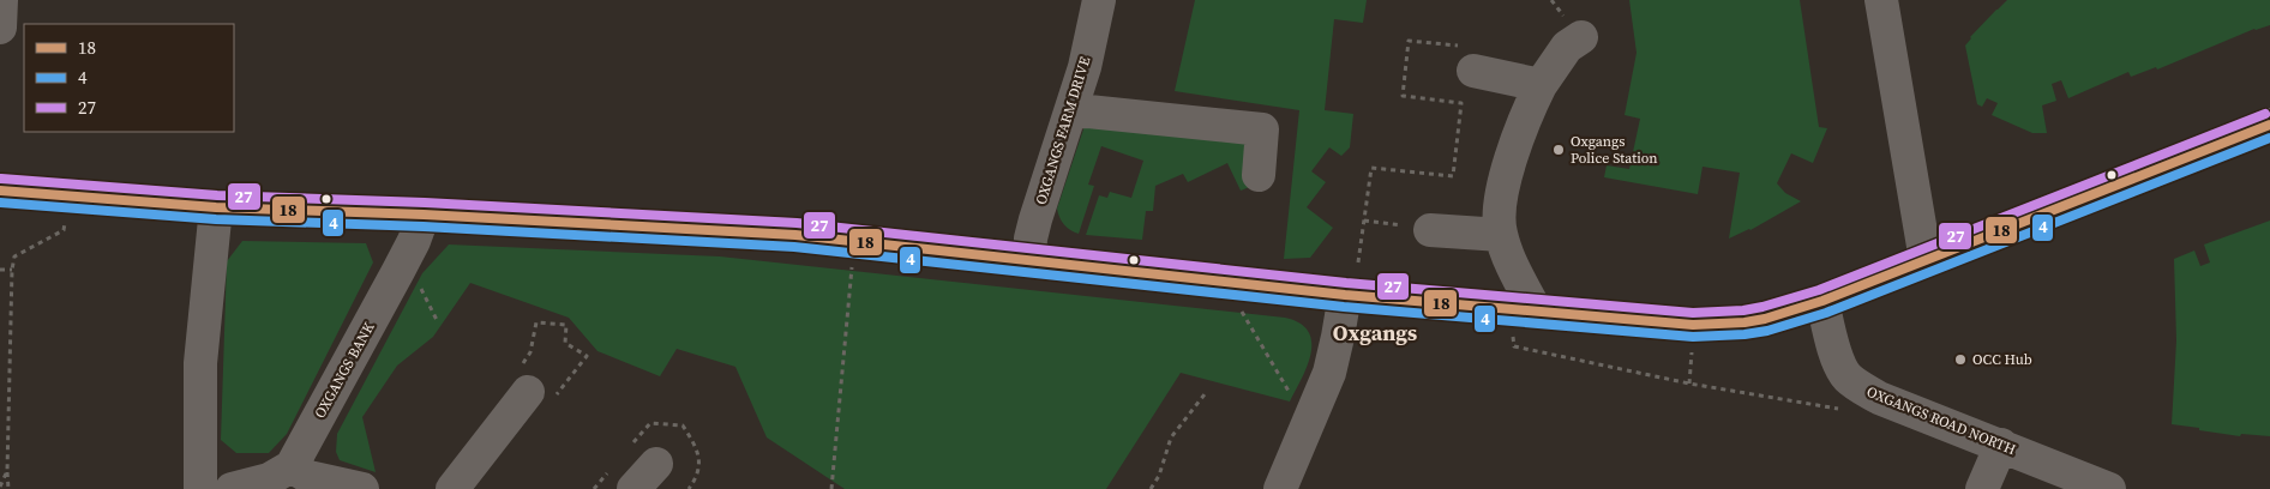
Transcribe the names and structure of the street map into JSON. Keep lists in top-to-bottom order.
{
  "streets": {
    "street": ["OXGANGS FARM DRIVE", "OXGANGS BANK", "OXGANGS ROAD NORTH"]
  },
  "districts": ["Oxgangs"],
  "places": ["Oxgangs Police Station", "OCC Hub"],
  "lines": ["transit line 27", "transit line 18", "transit line 4"],
  "legend": ["18", "4", "27"]
}
